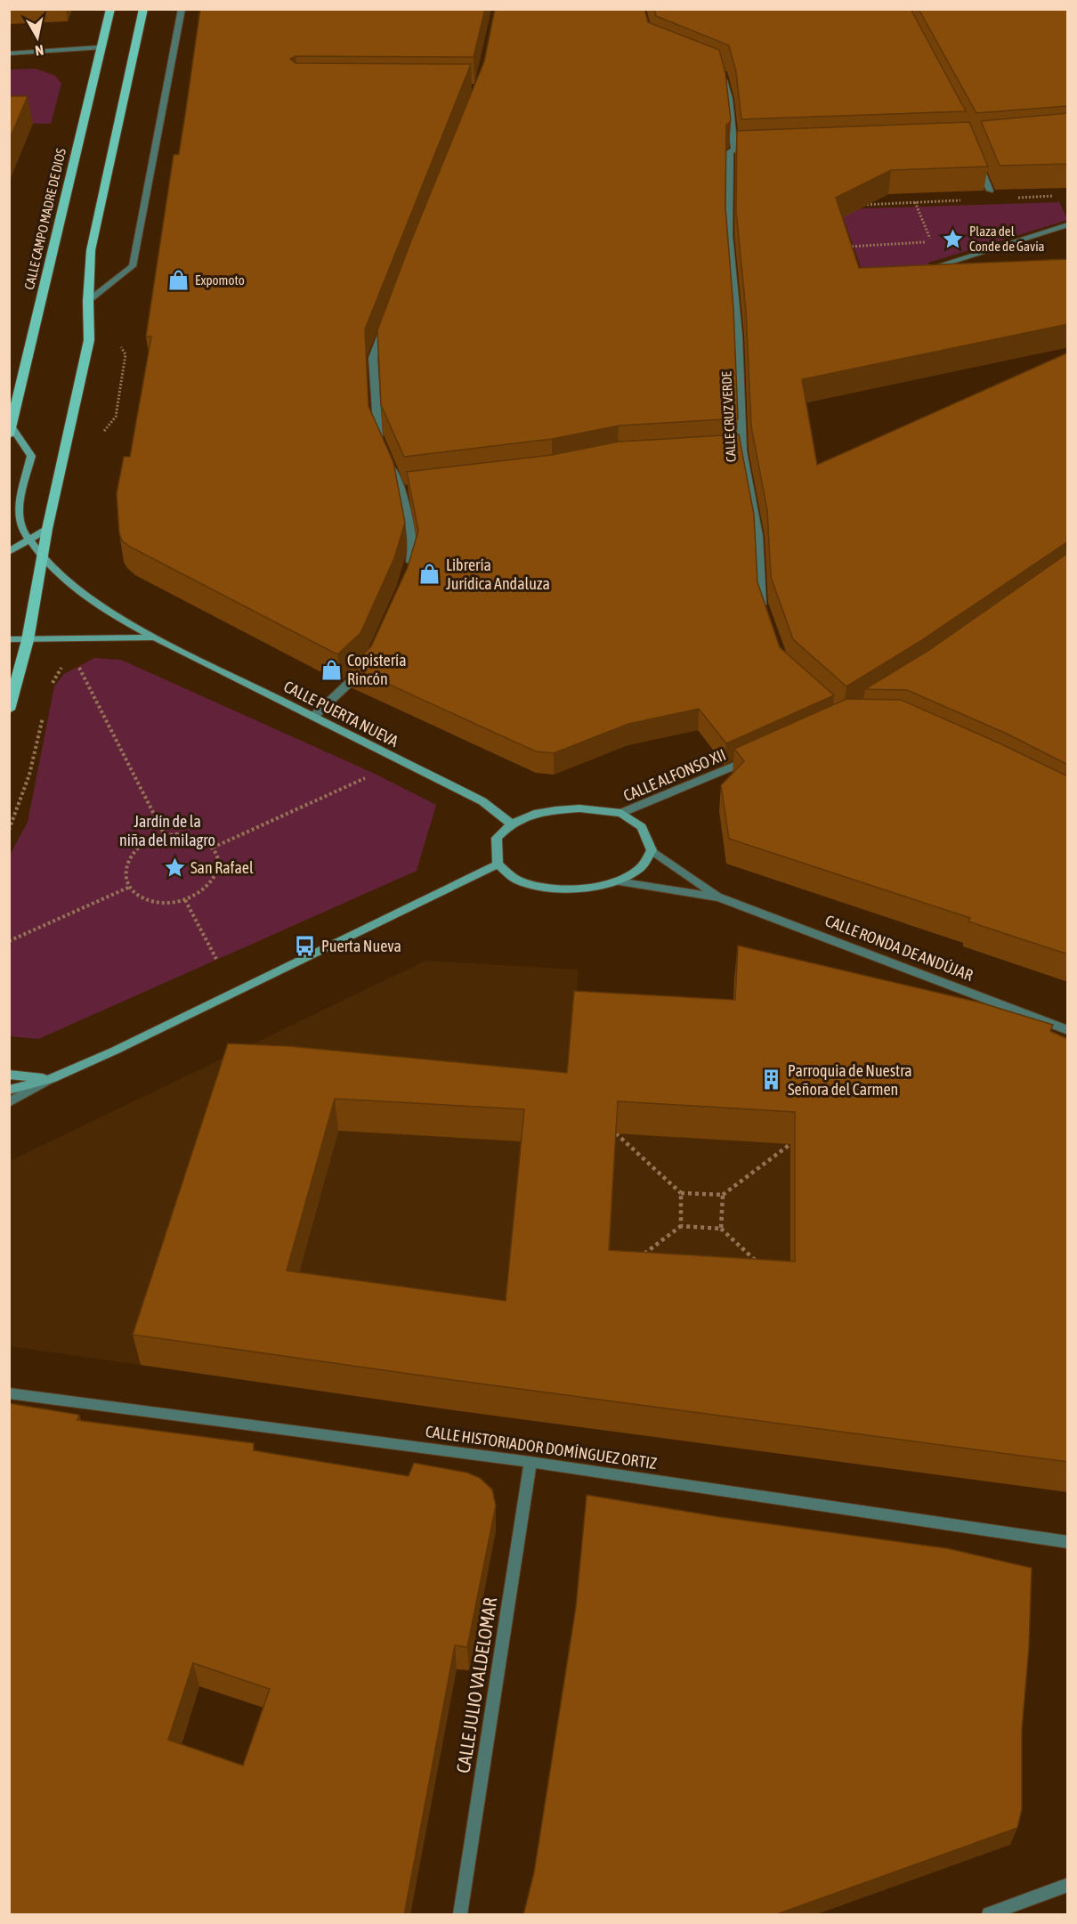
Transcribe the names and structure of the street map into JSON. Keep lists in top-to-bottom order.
{
  "streets": {
    "main road": ["CALLE CAMPO MADRE DE DIOS"],
    "street": [
      "CALLE CRUZ VERDE",
      "CALLE PUERTA NUEVA",
      "CALLE ALFONSO XII",
      "CALLE RONDA DE ANDÚJAR",
      "CALLE HISTORIADOR DOMÍNGUEZ ORTIZ",
      "CALLE JULIO VALDELOMAR"
    ]
  },
  "crossings": [
    ["CALLE CAMPO MADRE DE DIOS", "CALLE PUERTA NUEVA"],
    ["CALLE HISTORIADOR DOMÍNGUEZ ORTIZ", "CALLE JULIO VALDELOMAR"]
  ],
  "parks": ["Jardín de la niña del milagro"],
  "places": {
    "place": ["Plaza del Conde de Gavia", "San Rafael"],
    "shop": ["Expomoto", "Librería Jurídica Andaluza", "Copistería Rincón"],
    "bus stop": ["Puerta Nueva"],
    "building": ["Parroquia de Nuestra Señora del Carmen"]
  },
  "north": "bottom"
}
